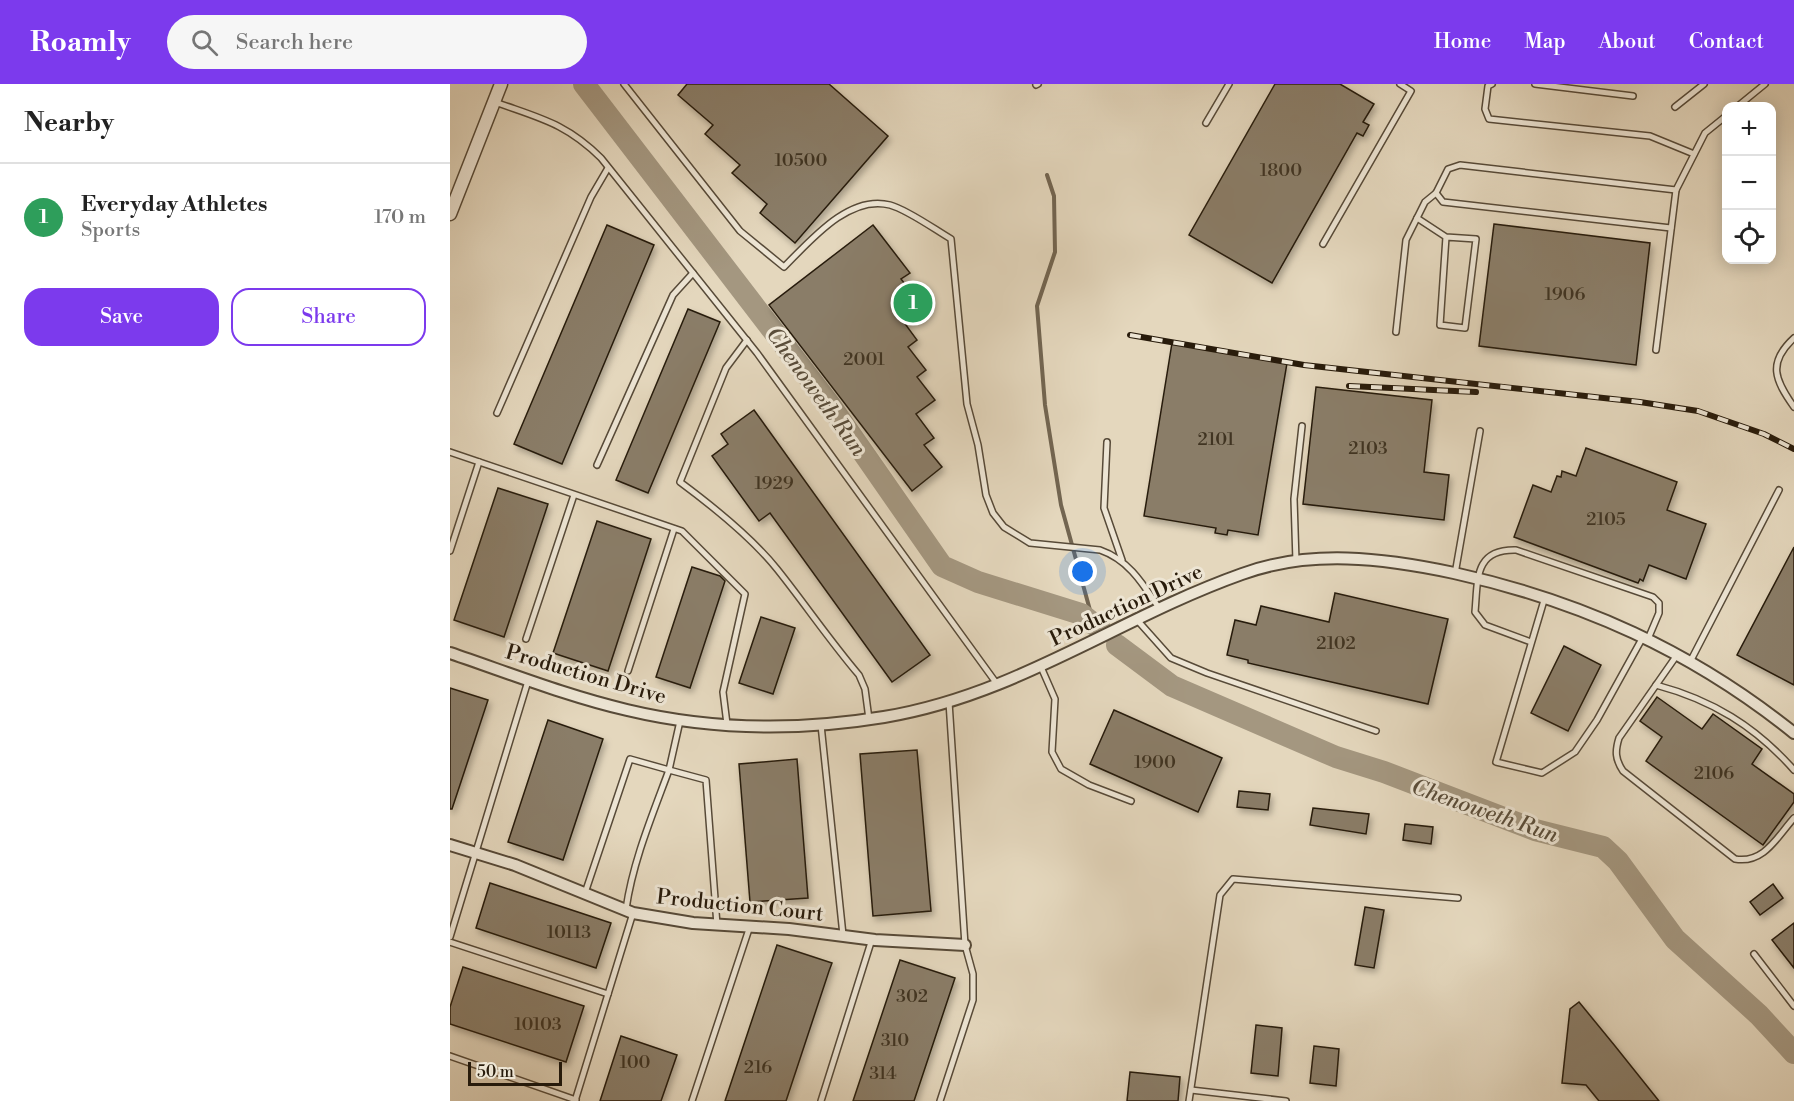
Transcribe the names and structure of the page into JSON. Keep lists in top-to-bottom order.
{
  "streets": {
    "street": ["Production Drive", "Production Court"]
  },
  "water": ["Chenoweth Run"],
  "house_numbers": [
    "10500",
    "1800",
    "1906",
    "2001",
    "2101",
    "2103",
    "1929",
    "2105",
    "2102",
    "1900",
    "2106",
    "10113",
    "302",
    "10103",
    "310",
    "100",
    "216",
    "314"
  ],
  "scale_bar": "50 m",
  "page": {
    "header": "Roamly",
    "search": "Search here",
    "nav": [
      "Home",
      "Map",
      "About",
      "Contact"
    ],
    "heading": "Nearby",
    "map_buttons": ["+", "−"],
    "list": [
      {
        "mark": "1",
        "name": "Everyday Athletes",
        "note": "Sports",
        "value": "170 m"
      }
    ],
    "buttons": ["Save", "Share"],
    "pins": "1",
    "scale": "50 m"
  }
}
